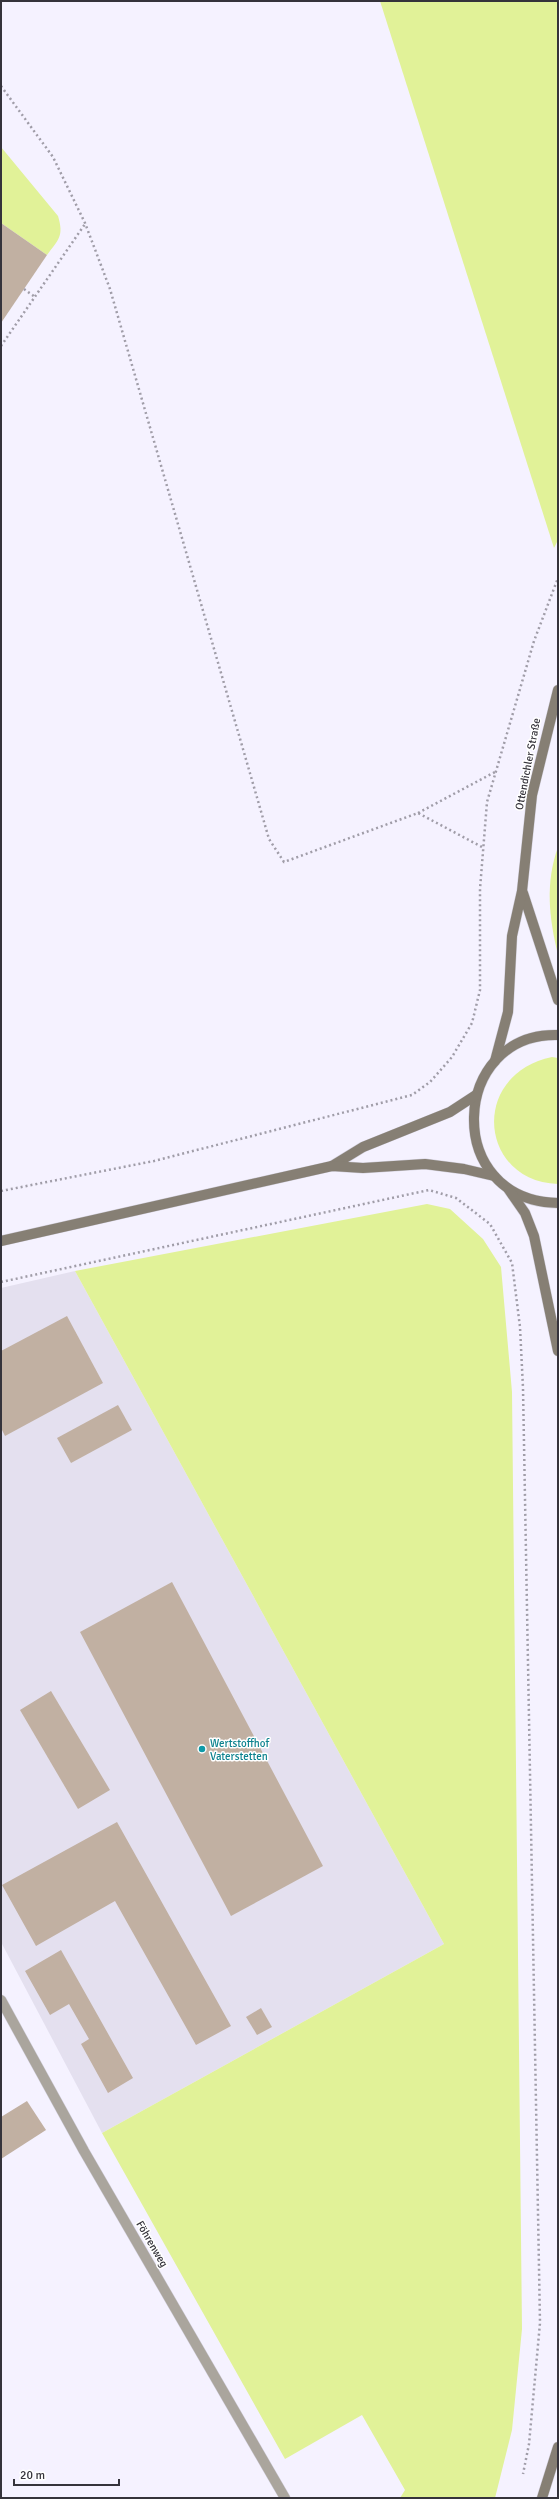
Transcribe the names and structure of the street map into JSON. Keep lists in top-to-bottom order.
{
  "streets": {
    "street": ["Ottendichler Straße", "Föhrenweg"]
  },
  "places": ["Wertstoffhof Vaterstetten"],
  "scale_bar": "20 m"
}
